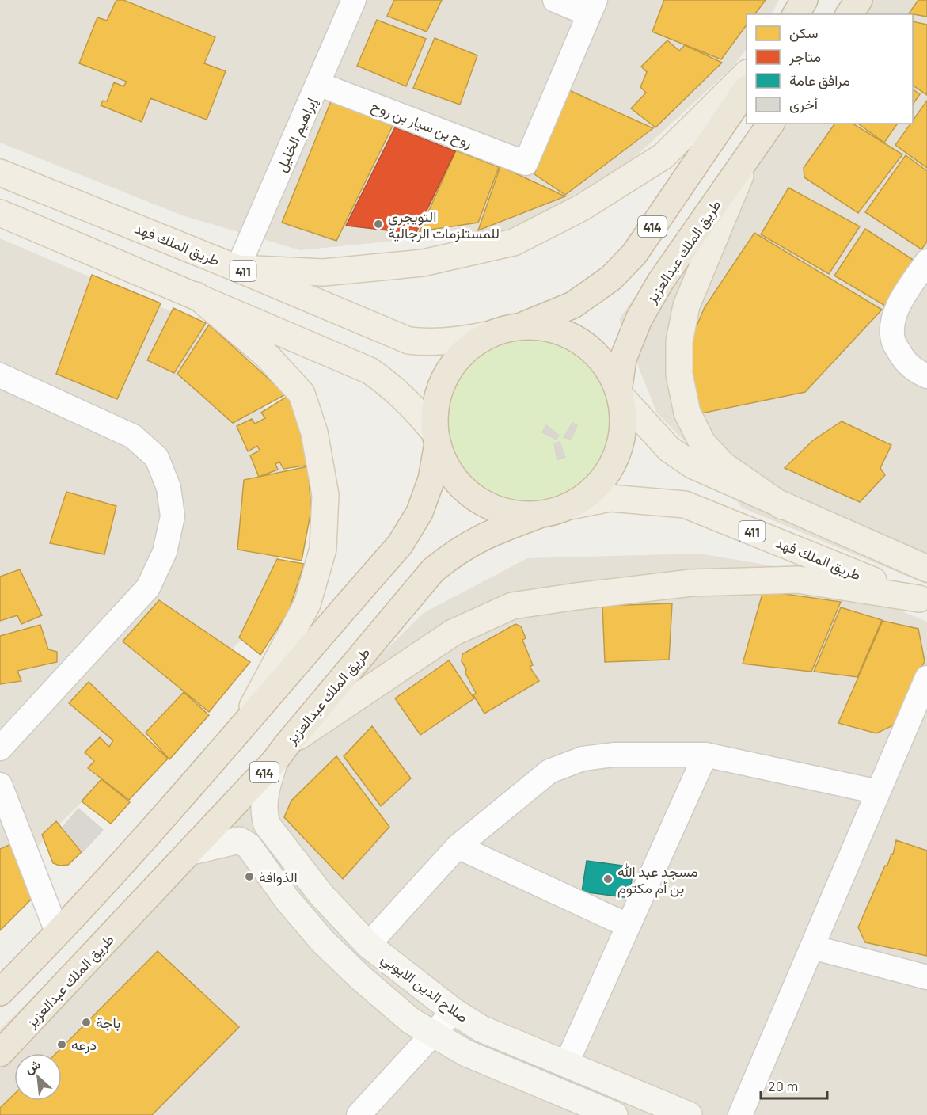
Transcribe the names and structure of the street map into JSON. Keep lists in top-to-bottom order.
{
  "streets": {
    "highway": ["414", "طريق الملك عبدالعزيز"],
    "main road": ["طريق الملك فهد", "411"],
    "street": ["روح بن سيار بن روح", "إبراهيم الخليل", "صلاح الدين الايوبي"]
  },
  "crossings": [
    ["روح بن سيار بن روح", "إبراهيم الخليل"],
    ["إبراهيم الخليل", "طريق الملك فهد"],
    ["طريق الملك عبدالعزيز", "411"],
    ["طريق الملك عبدالعزيز", "صلاح الدين الايوبي"]
  ],
  "places": [
    "التويجري للمستلزمات الرجالية",
    "الذواقة",
    "مسجد عبد الله بن أم مكتوم",
    "باجة",
    "درعه"
  ],
  "legend": [
    "سكن",
    "متاجر",
    "مرافق عامة",
    "أخرى"
  ],
  "scale_bar": "20 m",
  "north": "top left"
}
